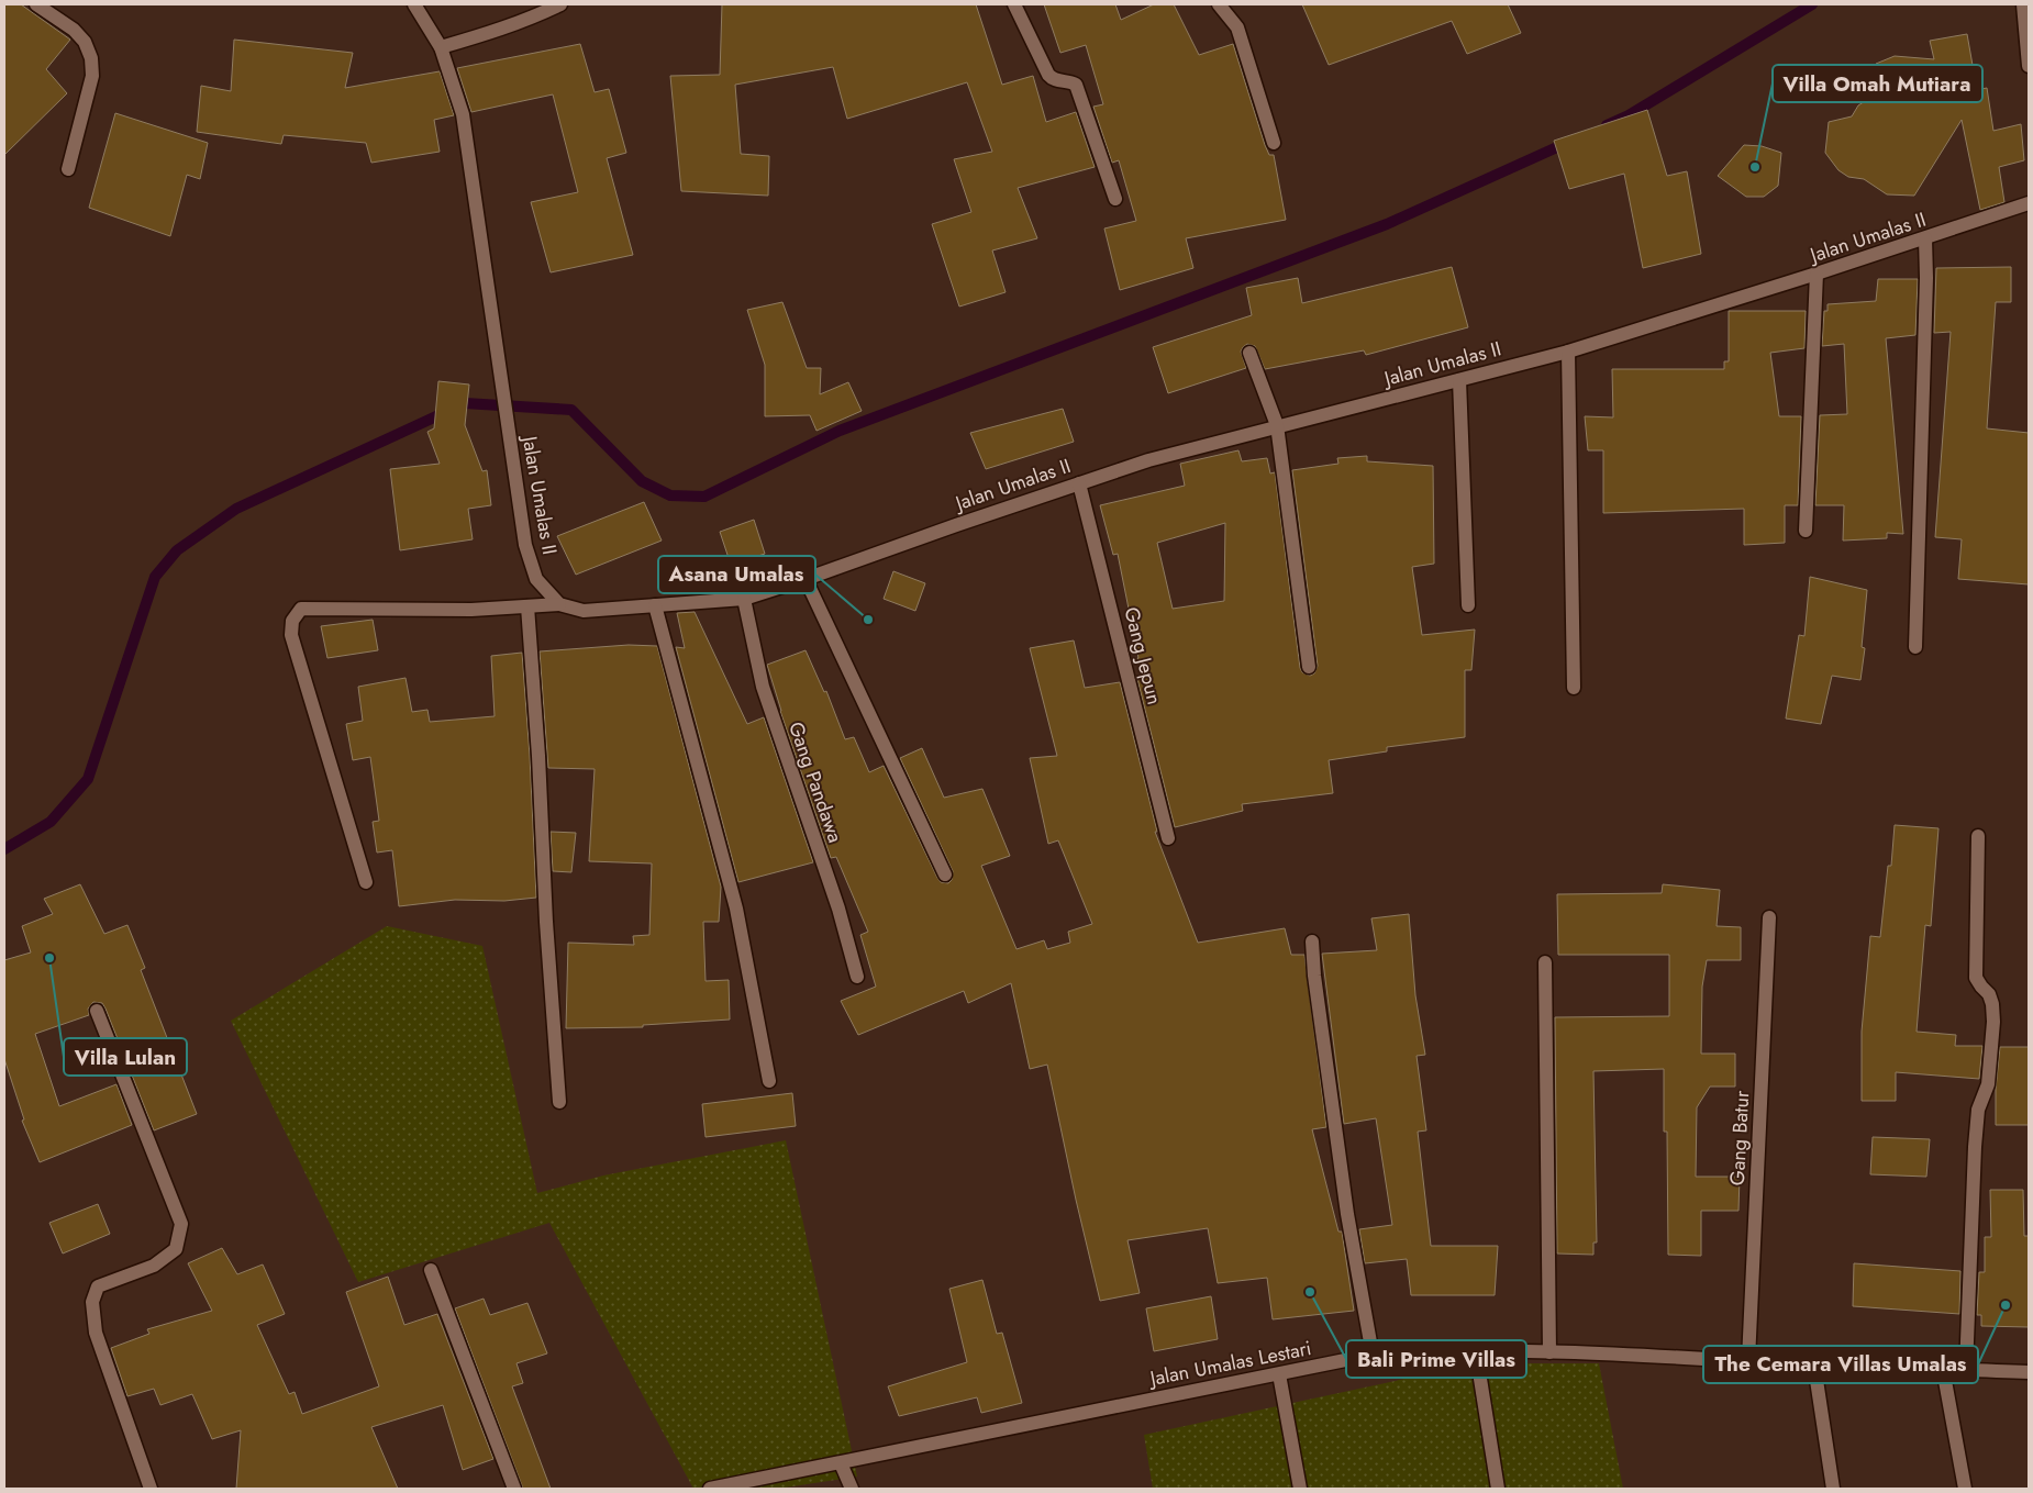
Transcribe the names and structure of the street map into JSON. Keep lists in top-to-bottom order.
{
  "streets": {
    "street": [
      "Jalan Umalas II",
      "Gang Jepun",
      "Gang Pandawa",
      "Gang Batur",
      "Jalan Umalas Lestari"
    ]
  },
  "crossings": [
    ["Jalan Umalas II", "Gang Jepun"],
    ["Jalan Umalas II", "Gang Pandawa"],
    ["Gang Batur", "Jalan Umalas Lestari"]
  ],
  "places": [
    "Villa Omah Mutiara",
    "Asana Umalas",
    "Villa Lulan",
    "Bali Prime Villas",
    "The Cemara Villas Umalas"
  ]
}
